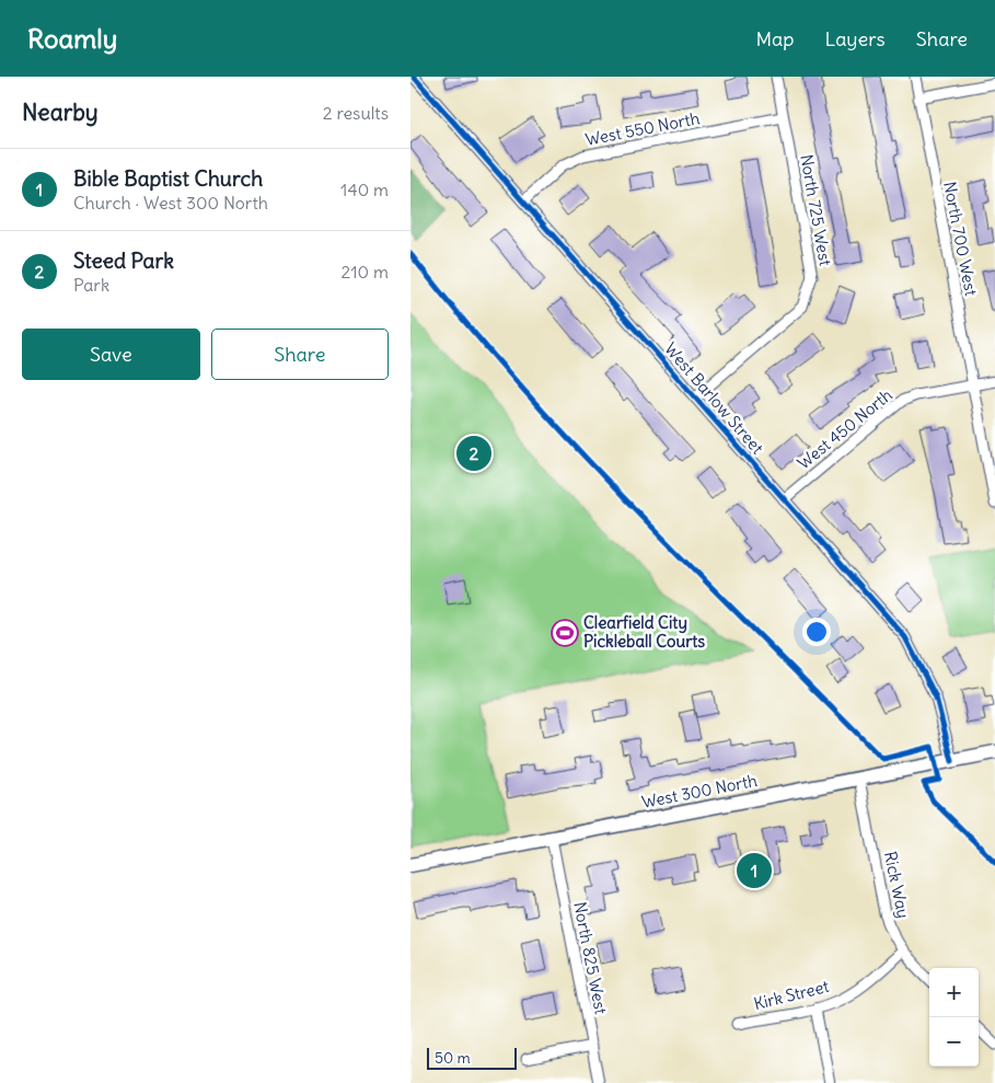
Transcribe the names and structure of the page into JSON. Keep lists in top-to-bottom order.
{
  "streets": {
    "main road": ["West 300 North"],
    "street": [
      "West 550 North",
      "North 725 West",
      "North 700 West",
      "West Barlow Street",
      "West 450 North",
      "Rick Way",
      "North 825 West",
      "Kirk Street"
    ]
  },
  "crossings": [
    ["West 550 North", "North 725 West"],
    ["West 550 North", "West Barlow Street"],
    ["North 725 West", "West Barlow Street"],
    ["North 700 West", "West 450 North"],
    ["West Barlow Street", "West 450 North"],
    ["West Barlow Street", "West 300 North"],
    ["West 300 North", "Rick Way"],
    ["West 300 North", "North 825 West"],
    ["Rick Way", "Kirk Street"]
  ],
  "places": {
    "sports": ["Clearfield City Pickleball Courts"]
  },
  "scale_bar": "50 m",
  "page": {
    "header": "Roamly",
    "nav": ["Map", "Layers", "Share"],
    "heading": ["Nearby", "2 results"],
    "list": [
      {
        "mark": "1",
        "name": "Bible Baptist Church",
        "note": "Church · West 300 North",
        "value": "140 m"
      },
      {
        "mark": "2",
        "name": "Steed Park",
        "note": "Park",
        "value": "210 m"
      }
    ],
    "buttons": ["Save", "Share"],
    "pins": ["2", "1"],
    "map_buttons": ["+", "−"],
    "scale": "50 m"
  }
}
